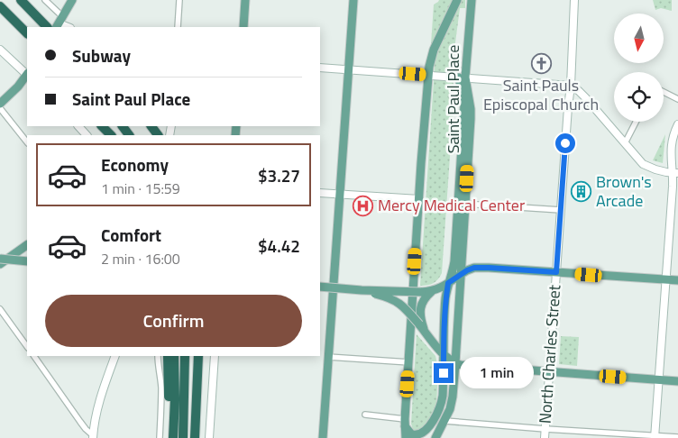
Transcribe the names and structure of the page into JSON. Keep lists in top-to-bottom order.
{
  "streets": {
    "main road": ["Saint Paul Place", "North Charles Street"]
  },
  "places": {
    "church": ["Saint Pauls Episcopal Church"],
    "building": ["Brown's Arcade"],
    "hospital": ["Mercy Medical Center"]
  },
  "north": "bottom",
  "page": {
    "banner": ["Subway", "Saint Paul Place"],
    "list": [
      {
        "name": "Economy",
        "note": "1 min · 15:59",
        "value": "$3.27"
      },
      {
        "name": "Comfort",
        "note": "2 min · 16:00",
        "value": "$4.42"
      }
    ],
    "buttons": "Confirm",
    "bubble": "1 min"
  }
}
